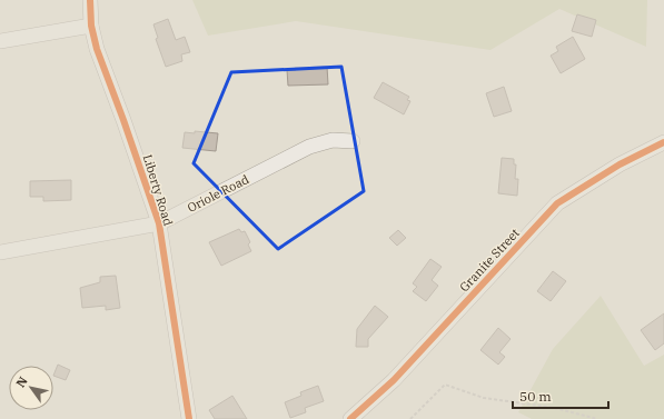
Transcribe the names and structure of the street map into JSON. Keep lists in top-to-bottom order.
{
  "streets": {
    "street": ["Liberty Road", "Oriole Road", "Granite Street"]
  },
  "crossings": [
    ["Liberty Road", "Oriole Road"]
  ],
  "scale_bar": "50 m",
  "north": "top left"
}
